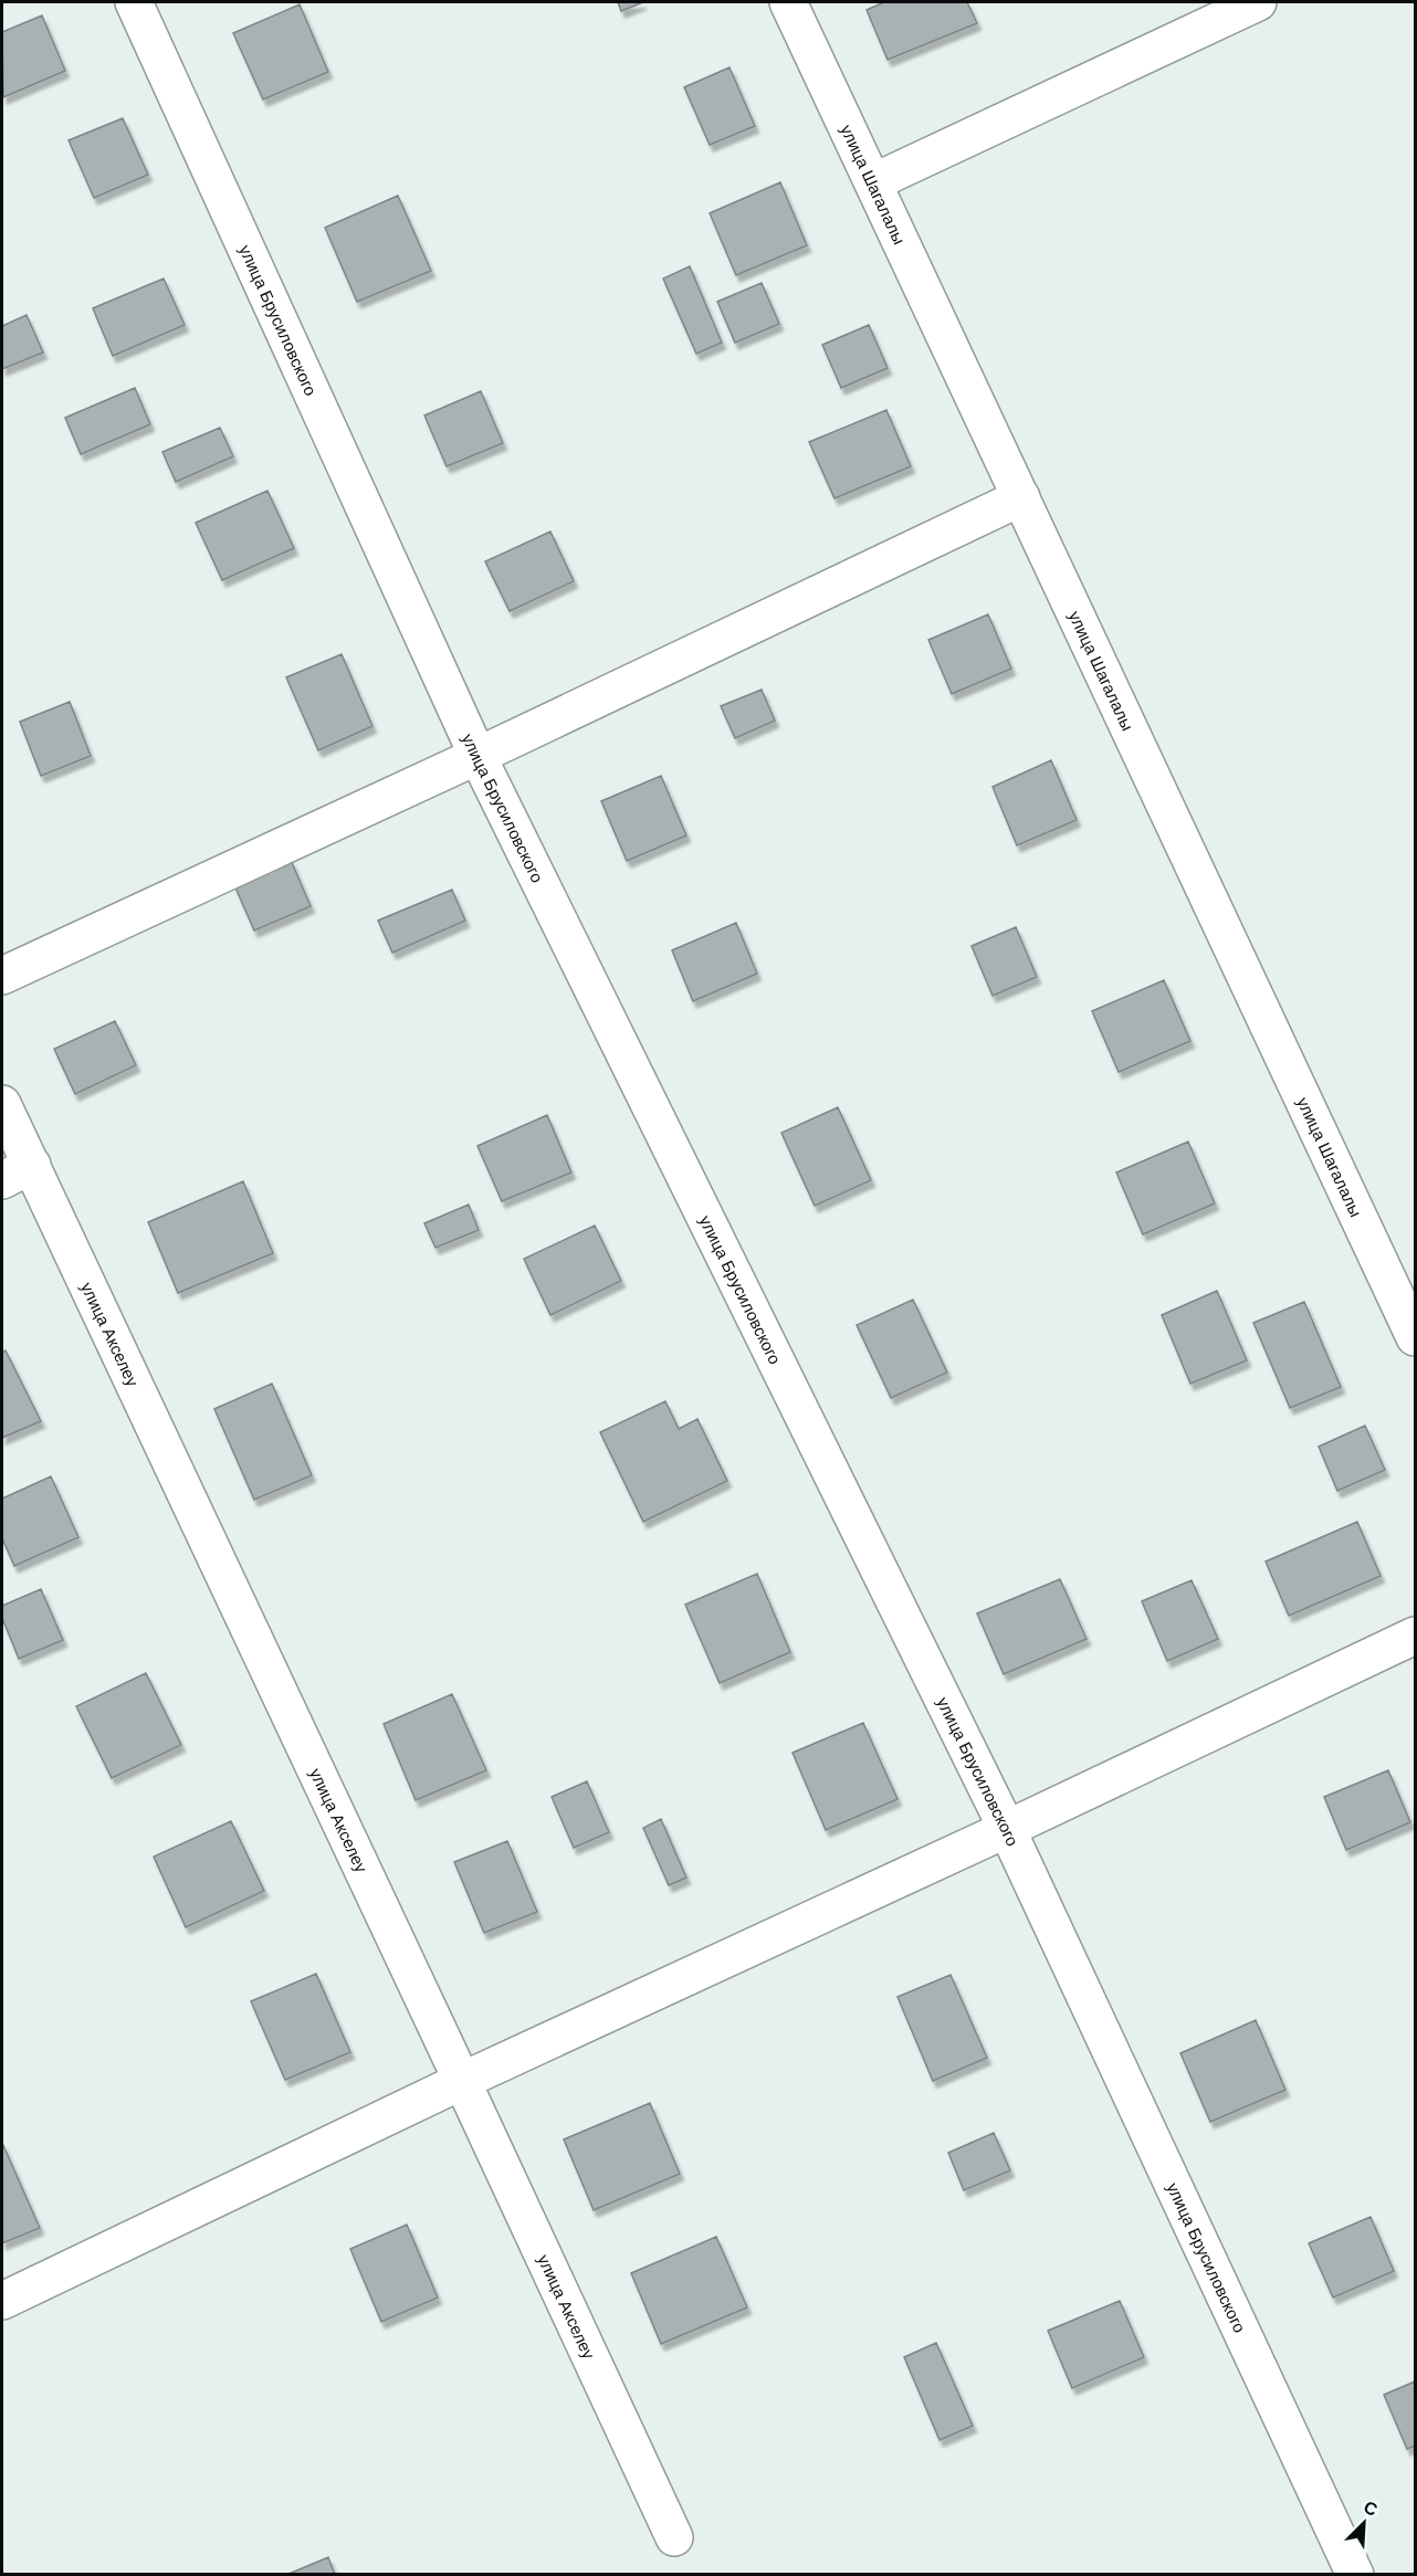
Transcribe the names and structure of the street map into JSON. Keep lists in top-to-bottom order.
{
  "streets": {
    "street": ["улица Шагалалы", "улица Брусиловского", "улица Акселеу"]
  },
  "north": "top right"
}
